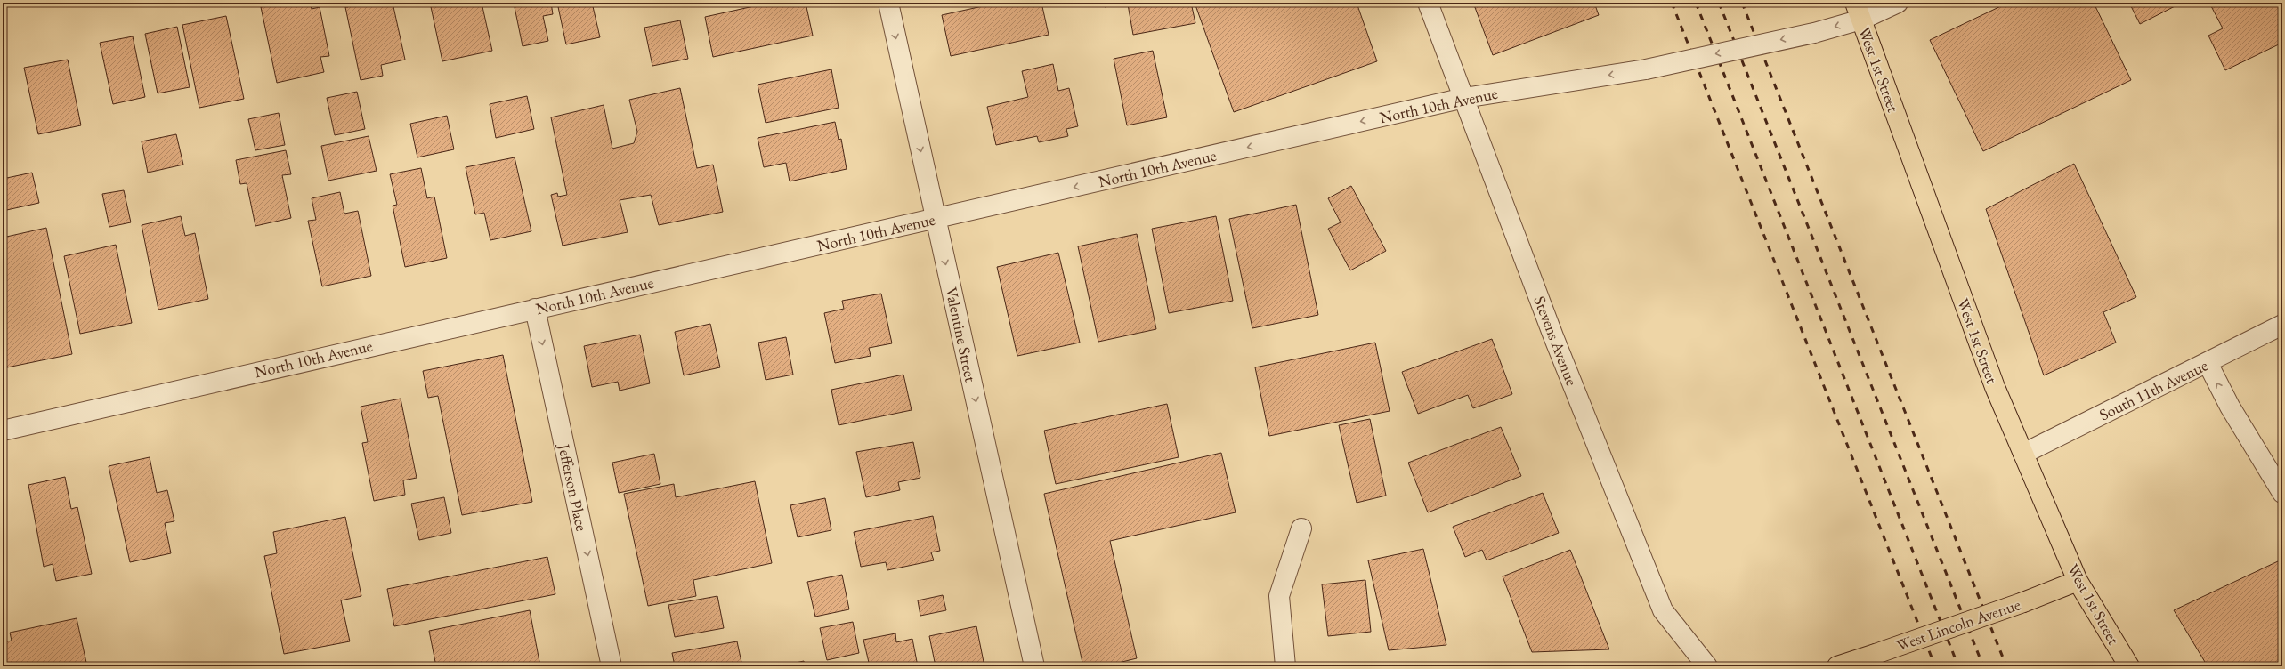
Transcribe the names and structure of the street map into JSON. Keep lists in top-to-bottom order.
{
  "streets": {
    "main road": ["West 1st Street", "West Lincoln Avenue"],
    "street": [
      "North 10th Avenue",
      "Valentine Street",
      "Stevens Avenue",
      "South 11th Avenue",
      "Jefferson Place"
    ]
  },
  "crossings": [
    ["West 1st Street", "North 10th Avenue"],
    ["West 1st Street", "South 11th Avenue"],
    ["West 1st Street", "West Lincoln Avenue"],
    ["North 10th Avenue", "Valentine Street"],
    ["North 10th Avenue", "Stevens Avenue"],
    ["North 10th Avenue", "Jefferson Place"]
  ],
  "one_way": ["North 10th Avenue", "Valentine Street", "Jefferson Place"]
}
